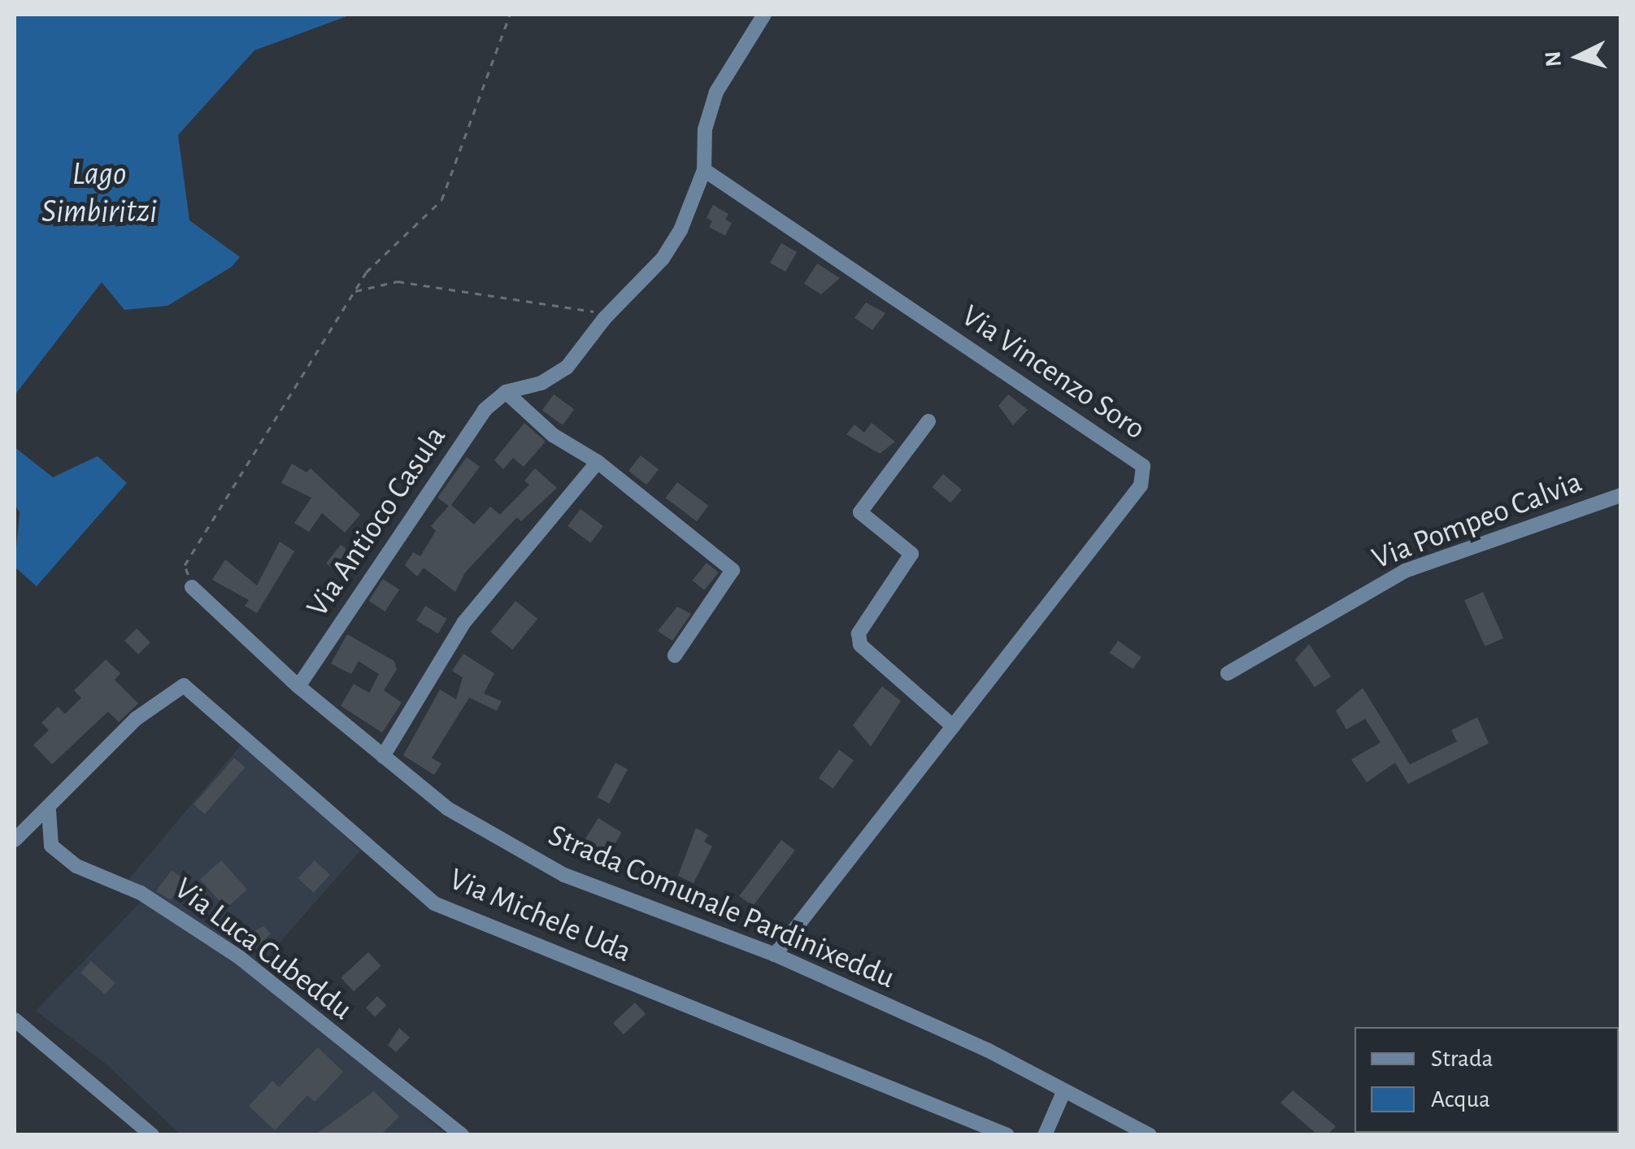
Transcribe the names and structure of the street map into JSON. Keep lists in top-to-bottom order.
{
  "streets": {
    "street": [
      "Via Vincenzo Soro",
      "Via Pompeo Calvia",
      "Via Antioco Casula",
      "Strada Comunale Pardinixeddu",
      "Via Michele Uda",
      "Via Luca Cubeddu"
    ]
  },
  "crossings": [
    ["Via Vincenzo Soro", "Via Antioco Casula"],
    ["Via Vincenzo Soro", "Strada Comunale Pardinixeddu"],
    ["Via Antioco Casula", "Strada Comunale Pardinixeddu"],
    ["Via Michele Uda", "Via Luca Cubeddu"]
  ],
  "water": ["Lago Simbiritzi"],
  "legend": ["Strada", "Acqua"],
  "north": "left"
}
